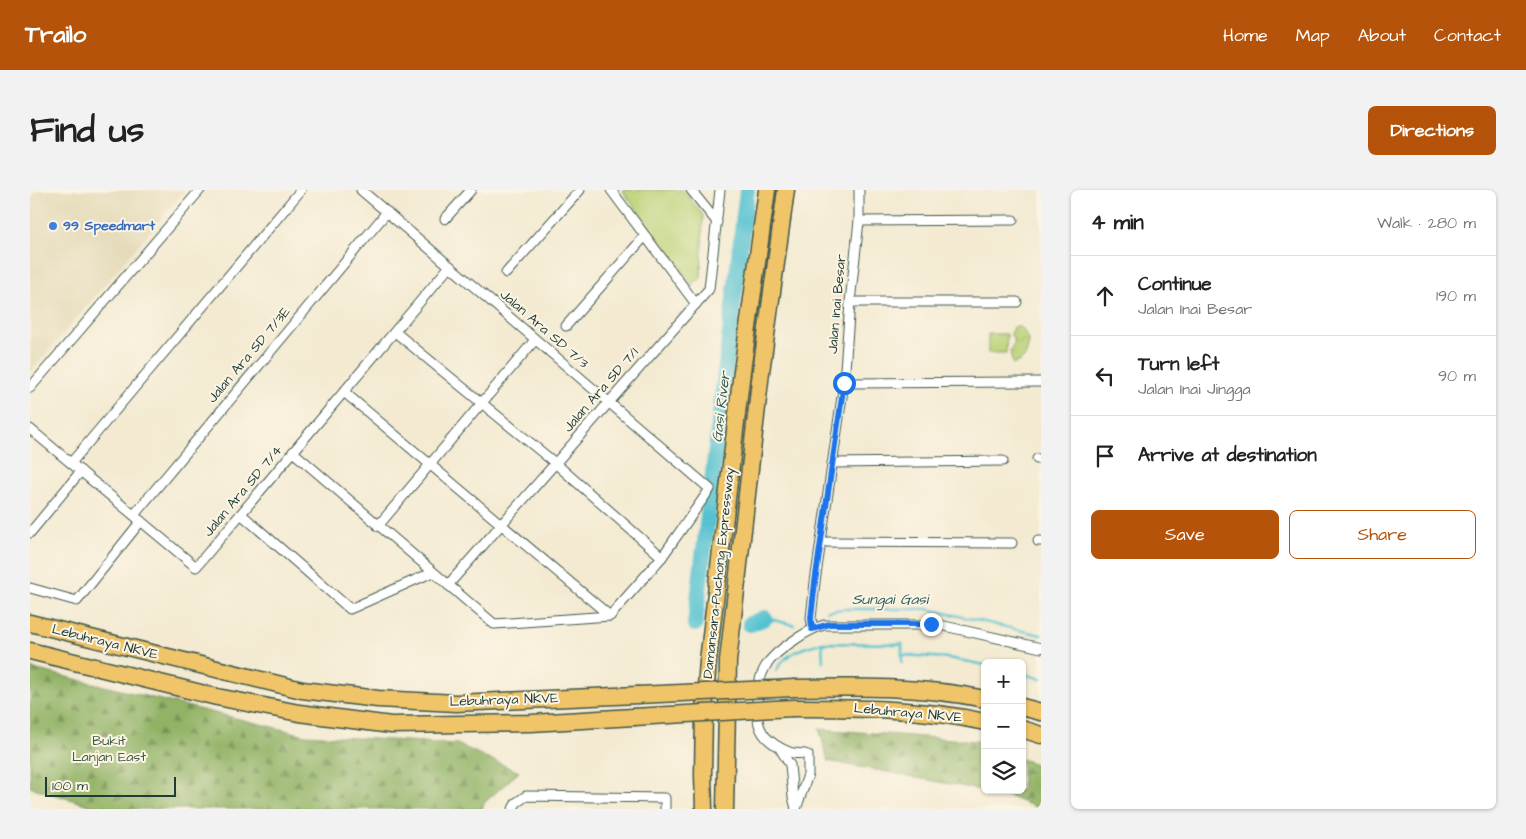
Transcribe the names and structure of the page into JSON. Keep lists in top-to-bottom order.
{
  "streets": {
    "highway": ["Damansara–Puchong Expressway", "Lebuhraya NKVE"],
    "street": [
      "Jalan Inai Besar",
      "Jalan Ara SD 7/3",
      "Jalan Ara SD 7/3E",
      "Jalan Ara SD 7/1",
      "Jalan Ara SD 7/4"
    ]
  },
  "crossings": [
    ["Jalan Ara SD 7/3", "Jalan Ara SD 7/3E"],
    ["Jalan Ara SD 7/3", "Jalan Ara SD 7/1"],
    ["Jalan Ara SD 7/3", "Jalan Ara SD 7/4"],
    ["Jalan Ara SD 7/3E", "Jalan Ara SD 7/4"]
  ],
  "water": ["Gasi River", "Sungai Gasi"],
  "parks": ["Bukit Lanjan East"],
  "places": ["99 Speedmart"],
  "scale_bar": "100 m",
  "page": {
    "header": "Trailo",
    "nav": [
      "Home",
      "Map",
      "About",
      "Contact"
    ],
    "title": "Find us",
    "buttons": [
      "Directions",
      ["Save", "Share"]
    ],
    "heading": ["4 min", "Walk · 280 m"],
    "list": [
      ["Continue", "Jalan Inai Besar", "190 m"],
      ["Turn left", "Jalan Inai Jingga", "90 m"],
      "Arrive at destination"
    ],
    "map_buttons": ["+", "−"],
    "scale": "100 m"
  }
}
